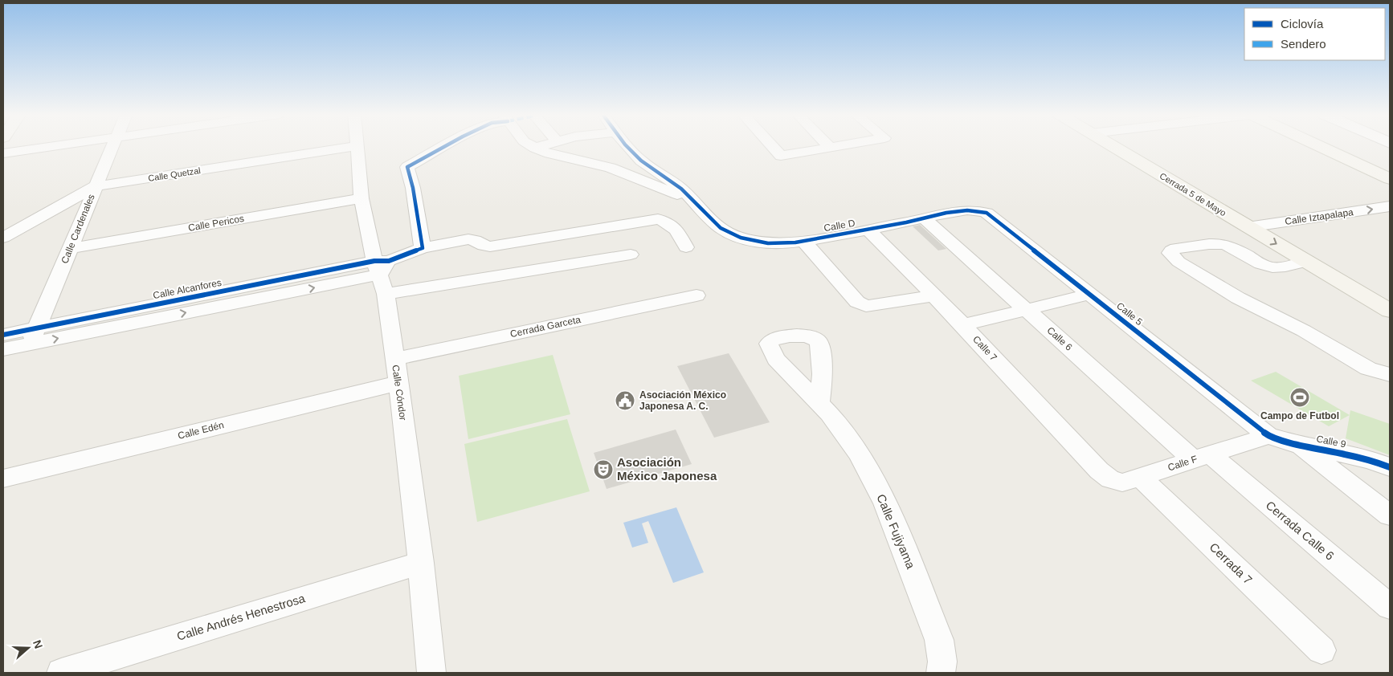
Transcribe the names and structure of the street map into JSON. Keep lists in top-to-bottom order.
{
  "streets": {
    "main road": ["Cerrada 5 de Mayo"],
    "street": [
      "Calle Quetzal",
      "Calle Iztapalapa",
      "Calle Pericos",
      "Calle D",
      "Calle Cardenales",
      "Calle 5",
      "Cerrada Garceta",
      "Calle 6",
      "Calle 7",
      "Calle Cóndor",
      "Calle Edén",
      "Calle 9",
      "Calle F",
      "Cerrada Calle 6",
      "Calle Fujiyama",
      "Cerrada 7",
      "Calle Andrés Henestrosa"
    ],
    "cycle path": ["Calle Alcanfores"]
  },
  "crossings": [
    ["Calle Quetzal", "Calle Cardenales"],
    ["Calle Quetzal", "Calle Cóndor"],
    ["Cerrada 5 de Mayo", "Calle Iztapalapa"],
    ["Calle Pericos", "Calle Cardenales"],
    ["Calle Pericos", "Calle Cóndor"],
    ["Calle D", "Calle 5"],
    ["Calle D", "Calle 6"],
    ["Calle D", "Calle 7"],
    ["Calle 5", "Calle 9"],
    ["Calle 5", "Calle F"],
    ["Cerrada Garceta", "Calle Cóndor"],
    ["Calle 6", "Calle F"],
    ["Calle 6", "Cerrada Calle 6"],
    ["Calle 7", "Calle F"],
    ["Calle Cóndor", "Calle Edén"],
    ["Calle Cóndor", "Calle Andrés Henestrosa"],
    ["Calle 9", "Calle F"],
    ["Calle F", "Cerrada Calle 6"],
    ["Calle F", "Cerrada 7"]
  ],
  "one_way": ["Calle Iztapalapa"],
  "places": {
    "sports": ["Campo de Futbol"],
    "public building": ["Asociación México Japonesa A. C."],
    "theatre": ["Asociación México Japonesa"]
  },
  "legend": ["Ciclovía", "Sendero"],
  "north": "right"
}
